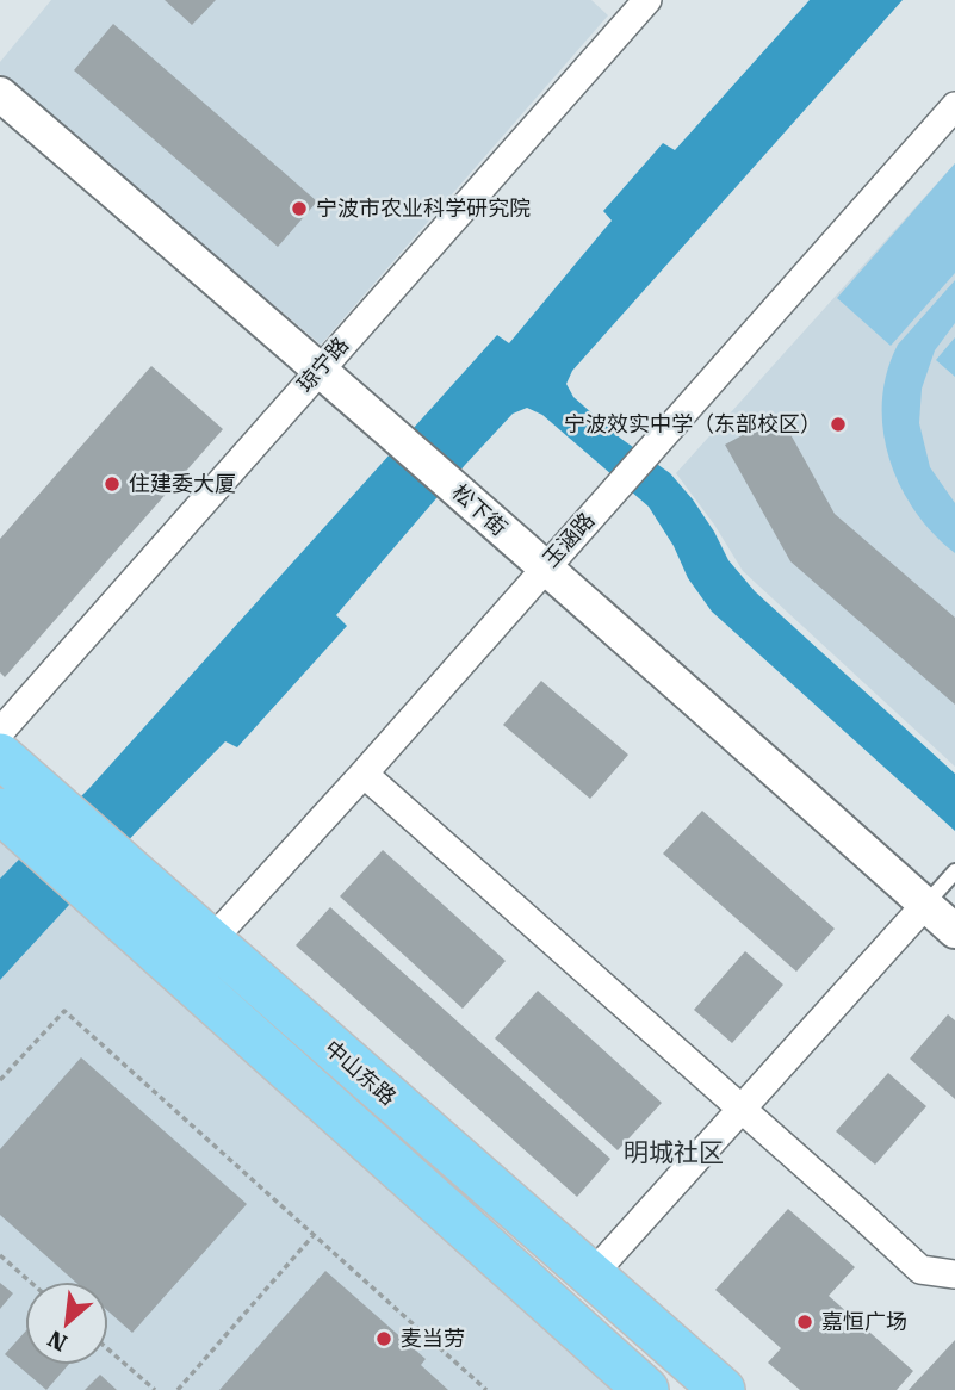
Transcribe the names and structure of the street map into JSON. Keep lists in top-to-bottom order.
{
  "streets": {
    "main road": ["中山东路"],
    "street": ["琼宁路", "松下街", "玉涵路"]
  },
  "crossings": [
    ["琼宁路", "松下街"],
    ["松下街", "玉涵路"],
    ["玉涵路", "中山东路"]
  ],
  "districts": ["明城社区"],
  "places": [
    "宁波市农业科学研究院",
    "宁波效实中学（东部校区）",
    "住建委大厦",
    "嘉恒广场",
    "麦当劳"
  ],
  "north": "bottom left"
}
